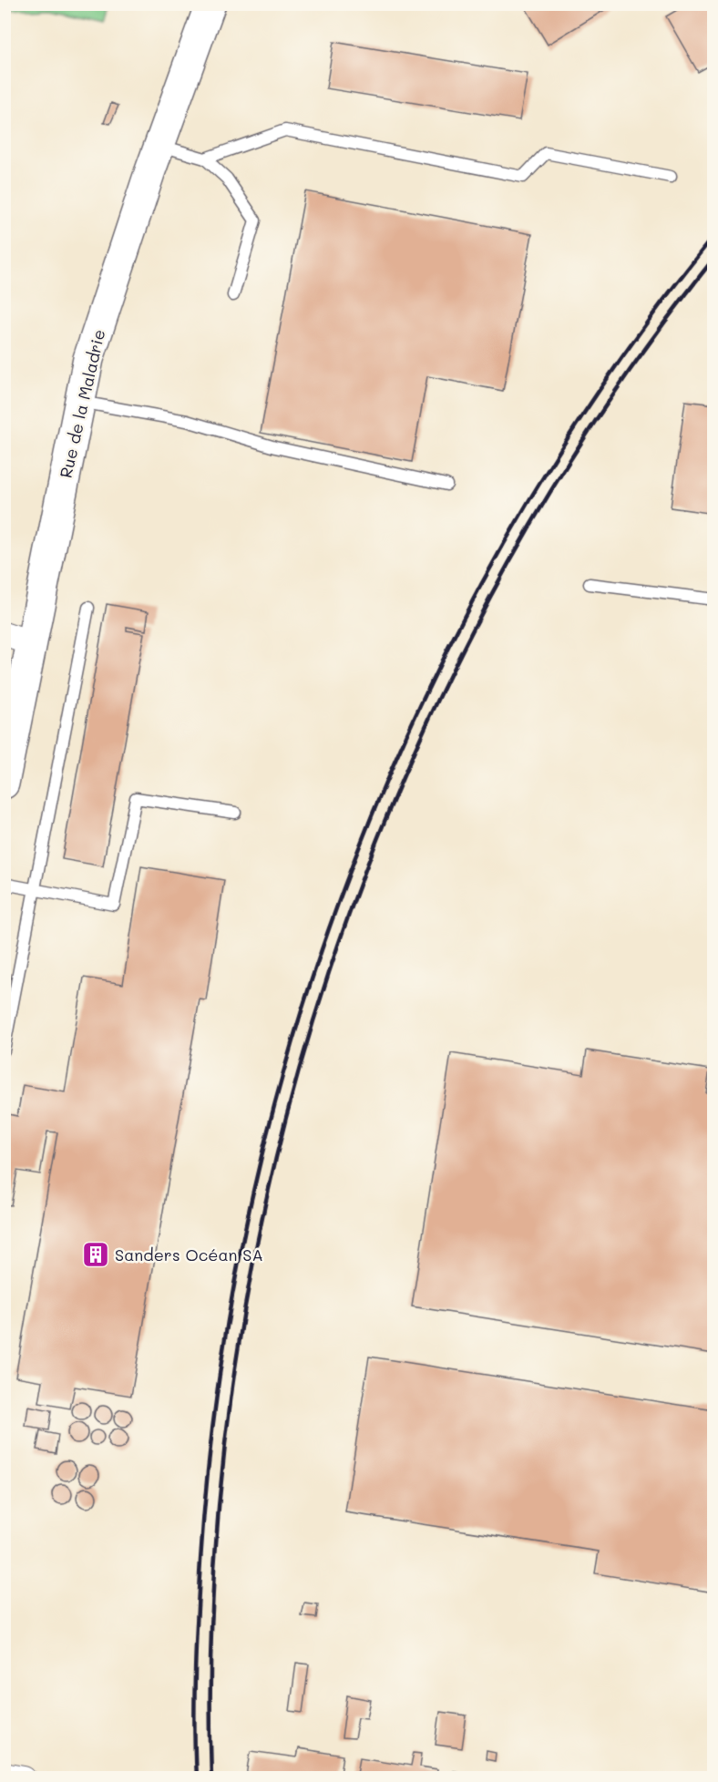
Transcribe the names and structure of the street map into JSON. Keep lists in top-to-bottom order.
{
  "streets": {
    "street": ["Rue de la Maladrie"]
  },
  "places": {
    "building": ["Sanders Océan SA"]
  }
}
